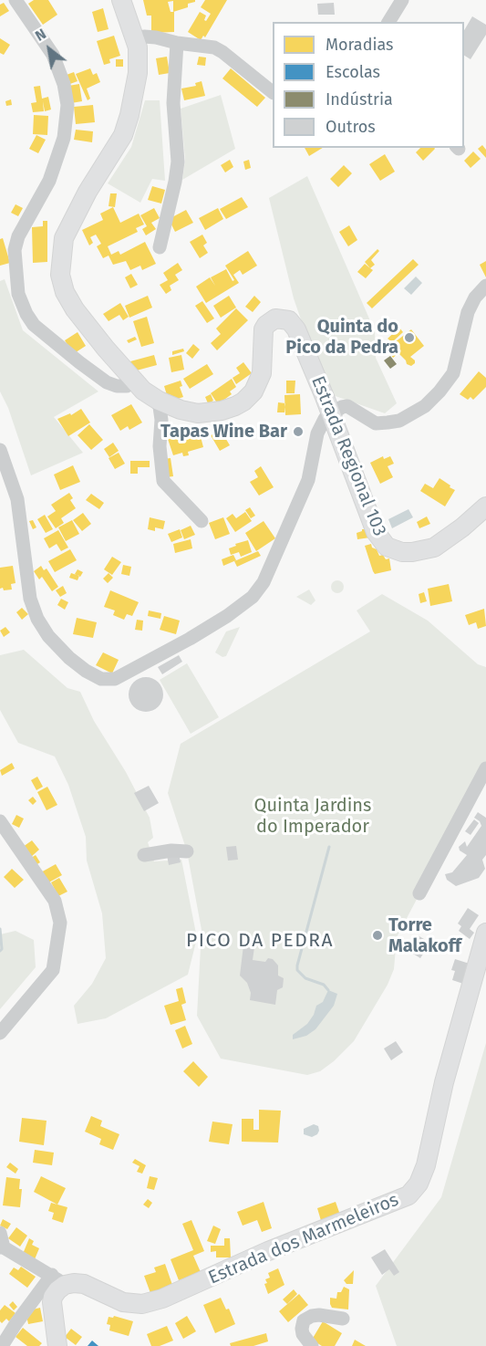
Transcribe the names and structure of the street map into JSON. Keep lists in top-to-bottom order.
{
  "streets": {
    "main road": ["Estrada Regional 103", "Estrada dos Marmeleiros"]
  },
  "districts": ["PICO DA PEDRA"],
  "parks": ["Quinta Jardins do Imperador"],
  "places": ["Quinta do Pico da Pedra", "Tapas Wine Bar", "Torre Malakoff"],
  "legend": [
    "Moradias",
    "Escolas",
    "Indústria",
    "Outros"
  ],
  "north": "top left"
}
